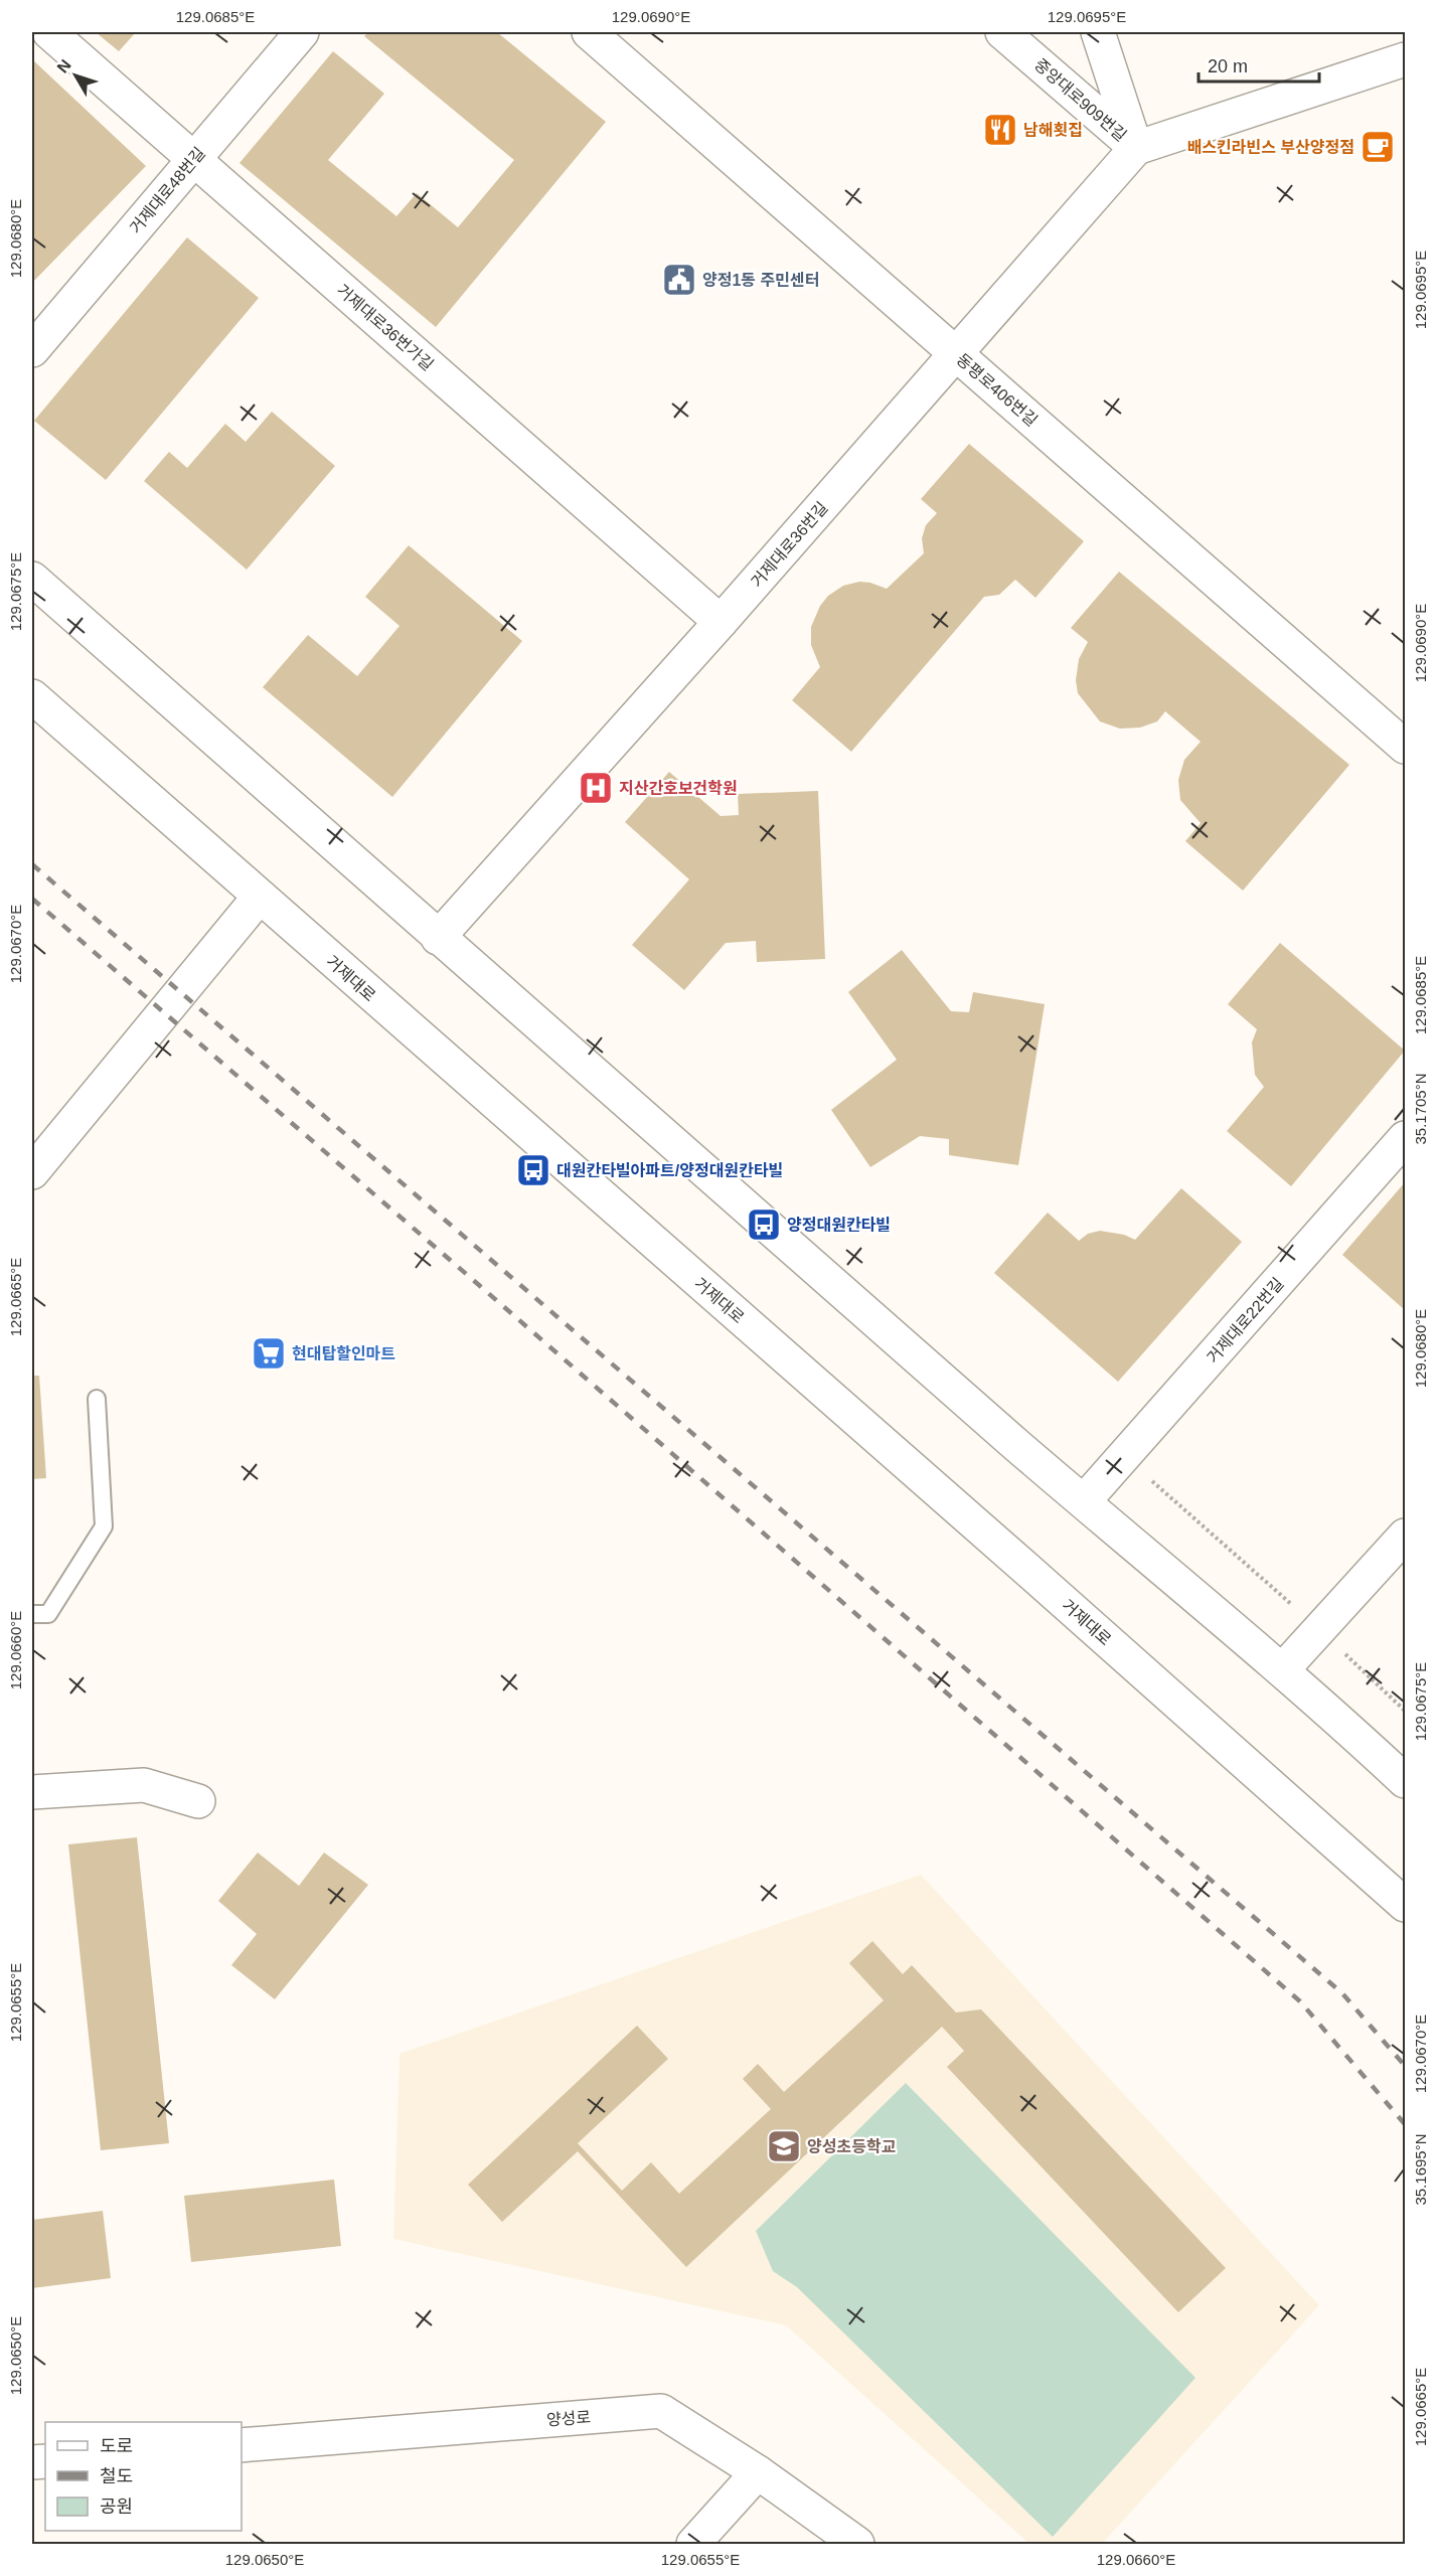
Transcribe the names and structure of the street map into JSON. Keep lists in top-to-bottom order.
{
  "streets": {
    "street": [
      "중앙대로909번길",
      "거제대로48번길",
      "거제대로36번가길",
      "동평로406번길",
      "거제대로36번길",
      "거제대로",
      "거제대로22번길",
      "양성로"
    ]
  },
  "crossings": [
    ["중앙대로909번길", "거제대로36번길"],
    ["거제대로48번길", "거제대로36번가길"],
    ["거제대로36번가길", "거제대로36번길"],
    ["동평로406번길", "거제대로36번길"]
  ],
  "places": {
    "restaurant": ["남해횟집"],
    "cafe": ["배스킨라빈스 부산양정점"],
    "public building": ["양정1동 주민센터"],
    "hospital": ["지산간호보건학원"],
    "bus stop": ["대원칸타빌아파트/양정대원칸타빌", "양정대원칸타빌"],
    "supermarket": ["현대탑할인마트"],
    "school or university": ["양성초등학교"]
  },
  "legend": ["도로", "철도", "공원"],
  "scale_bar": "20 m",
  "north": "top left",
  "coordinates": [
    "129.0685°E",
    "129.0690°E",
    "129.0695°E",
    "129.0680°E",
    "129.0675°E",
    "129.0670°E",
    "35.1705°N",
    "129.0665°E",
    "129.0660°E",
    "129.0655°E",
    "35.1695°N",
    "129.0650°E"
  ]
}
